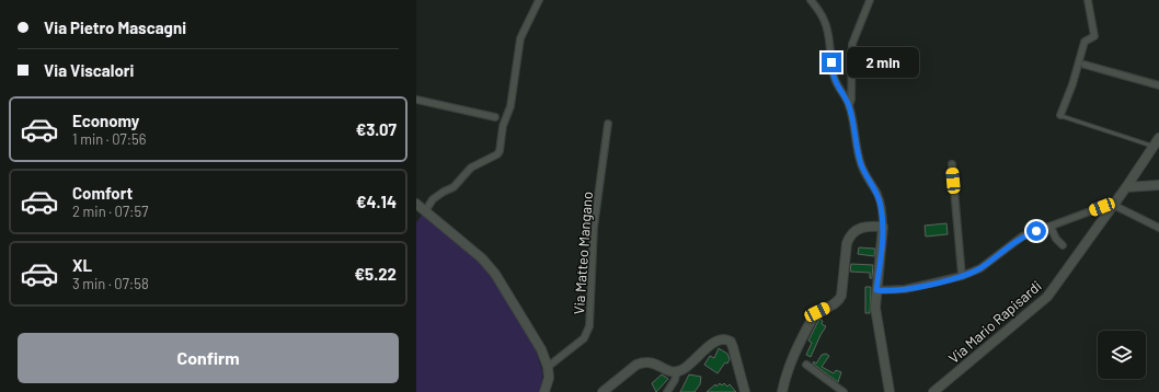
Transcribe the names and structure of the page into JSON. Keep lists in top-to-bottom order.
{
  "streets": {
    "street": ["Via Matteo Mangano", "Via Mario Rapisardi"]
  },
  "page": {
    "banner": ["Via Pietro Mascagni", "Via Viscalori"],
    "bubble": "2 min",
    "list": [
      {
        "name": "Economy",
        "note": "1 min · 07:56",
        "value": "€3.07"
      },
      {
        "name": "Comfort",
        "note": "2 min · 07:57",
        "value": "€4.14"
      },
      {
        "name": "XL",
        "note": "3 min · 07:58",
        "value": "€5.22"
      }
    ],
    "buttons": "Confirm"
  }
}
